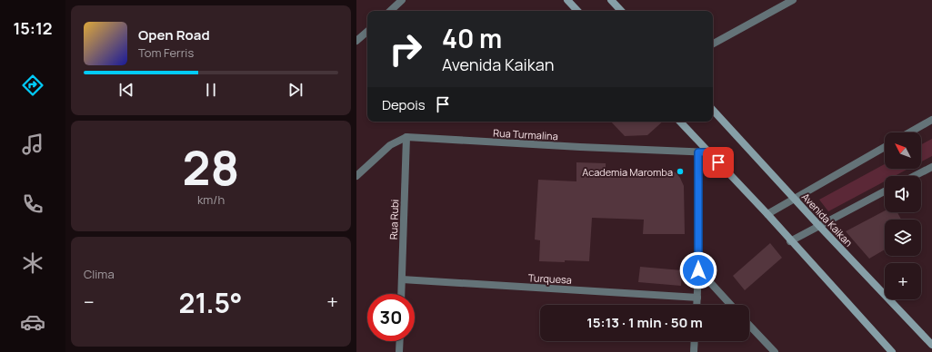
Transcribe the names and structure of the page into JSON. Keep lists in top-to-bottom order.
{
  "streets": {
    "street": [
      "Rua Turmalina",
      "Rua Rubi",
      "Avenida Kaikan",
      "Turquesa"
    ]
  },
  "crossings": [
    ["Rua Turmalina", "Rua Rubi"],
    ["Rua Rubi", "Turquesa"]
  ],
  "places": ["Academia Maromba"],
  "north": "top left",
  "page": {
    "tabs": "15:12",
    "turn": ["40 m", "Avenida Kaikan"],
    "song": ["Open Road", "Tom Ferris"],
    "then": "Depois",
    "tile": [
      ["28", "km/h"],
      "Clima"
    ],
    "map_buttons": "+",
    "heat": ["−", "21.5°", "+"],
    "limit": "30",
    "trip": "15:13 · 1 min · 50 m"
  }
}
